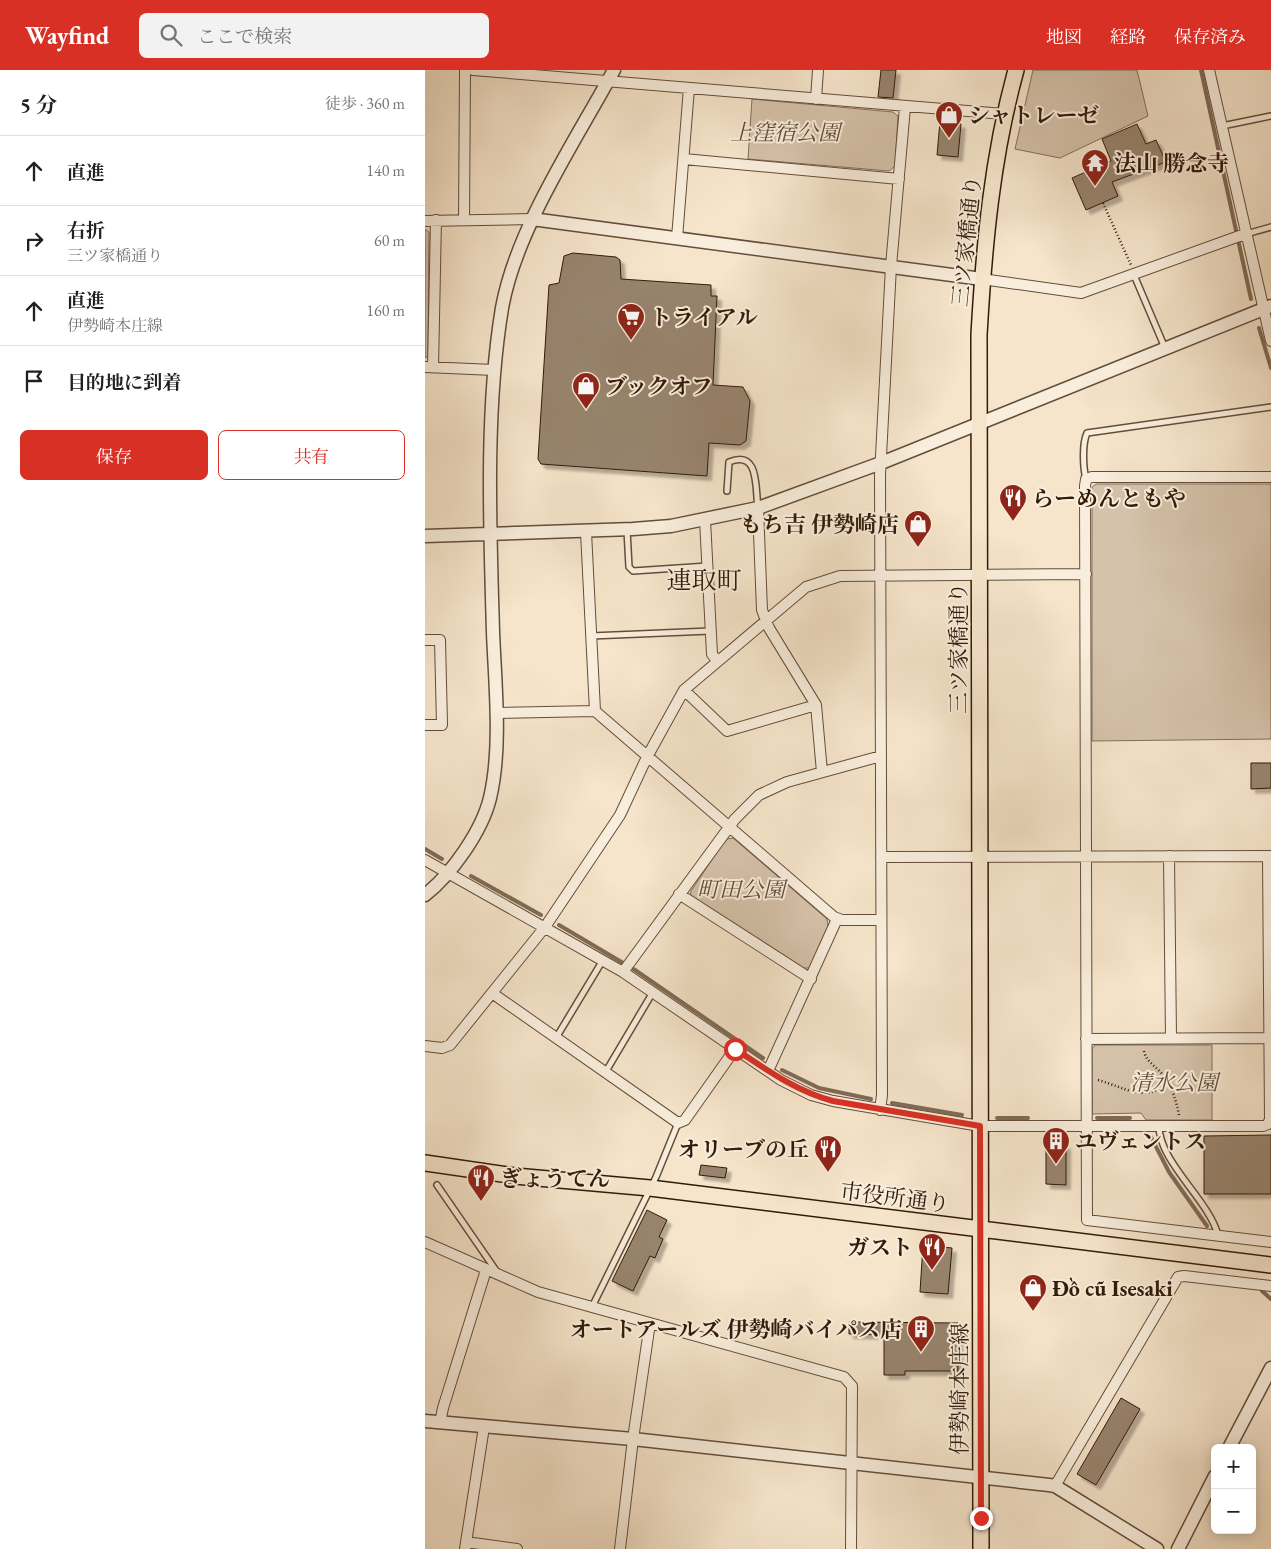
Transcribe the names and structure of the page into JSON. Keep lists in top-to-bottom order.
{
  "streets": {
    "main road": ["三ツ家橋通り", "市役所通り", "伊勢崎本庄線"]
  },
  "crossings": [
    ["三ツ家橋通り", "市役所通り"],
    ["三ツ家橋通り", "伊勢崎本庄線"],
    ["市役所通り", "伊勢崎本庄線"]
  ],
  "districts": ["連取町"],
  "parks": ["上窪宿公園", "町田公園", "清水公園"],
  "places": {
    "shop": [
      "シャトレーゼ",
      "ブックオフ",
      "もち吉 伊勢崎店",
      "Đồ cũ Isesaki"
    ],
    "temple": ["法山 勝念寺"],
    "supermarket": ["トライアル"],
    "restaurant": [
      "らーめんともや",
      "オリーブの丘",
      "ぎょうてん",
      "ガスト"
    ],
    "building": ["ユヴェントス", "オートアールズ 伊勢崎バイパス店"]
  },
  "page": {
    "header": "Wayfind",
    "search": "ここで検索",
    "nav": ["地図", "経路", "保存済み"],
    "heading": ["5 分", "徒歩 · 360 m"],
    "list": [
      ["直進", "140 m"],
      ["右折", "三ツ家橋通り", "60 m"],
      ["直進", "伊勢崎本庄線", "160 m"],
      "目的地に到着"
    ],
    "buttons": ["保存", "共有"],
    "map_buttons": ["+", "−"]
  }
}
